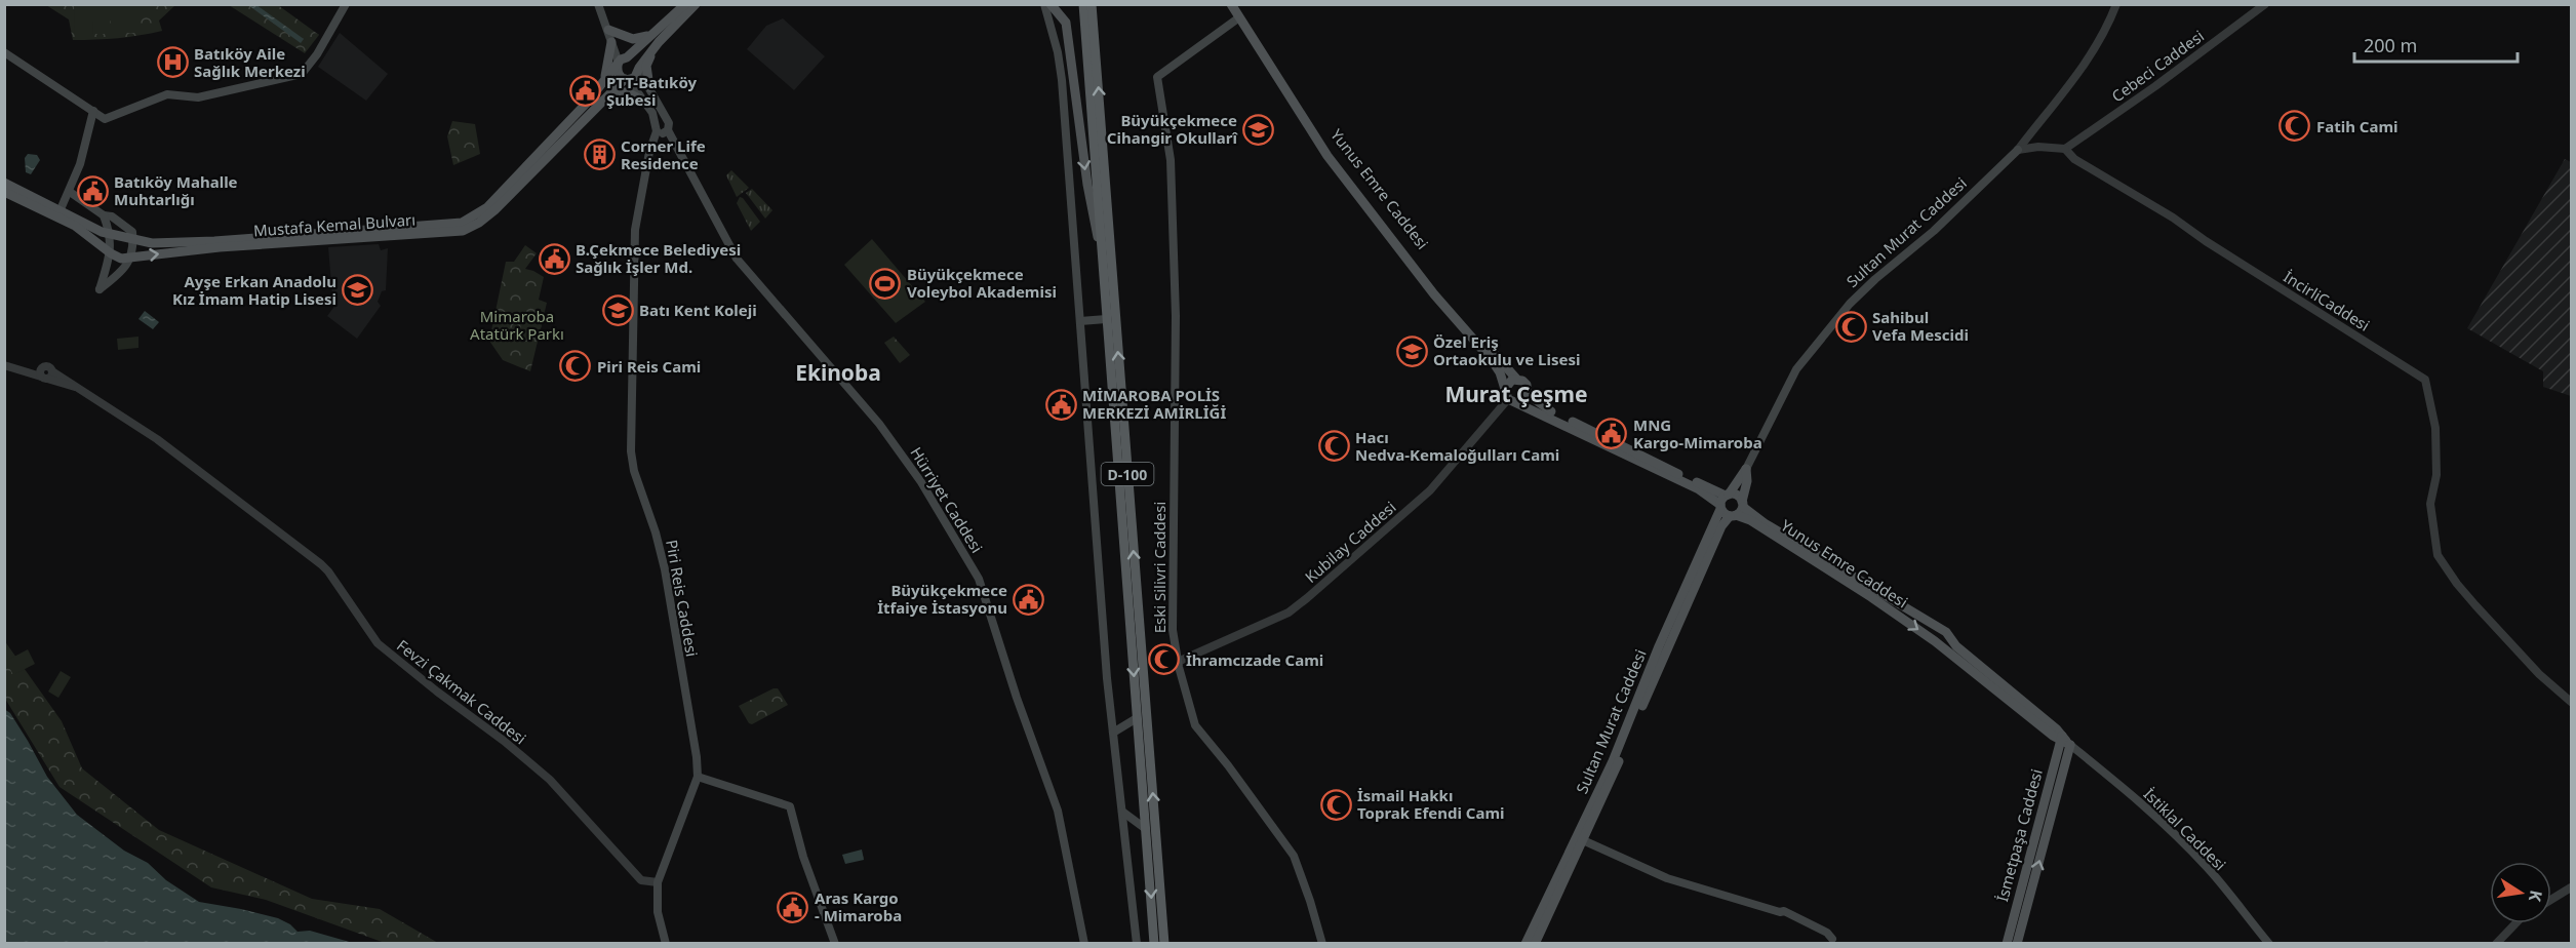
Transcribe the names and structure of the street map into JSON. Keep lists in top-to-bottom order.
{
  "streets": {
    "highway": ["D-100"],
    "main road": [
      "Yunus Emre Caddesi",
      "Mustafa Kemal Bulvarı",
      "Sultan Murat Caddesi",
      "Hürriyet Caddesi",
      "Eski Silivri Caddesi",
      "Piri Reis Caddesi",
      "İstiklal Caddesi",
      "İsmetpaşa Caddesi"
    ],
    "street": [
      "Cebeci Caddesi",
      "İncirliCaddesi",
      "Kubilay Caddesi",
      "Fevzi Çakmak Caddesi"
    ]
  },
  "crossings": [
    ["Cebeci Caddesi", "İncirliCaddesi"],
    ["Yunus Emre Caddesi", "Sultan Murat Caddesi"],
    ["Yunus Emre Caddesi", "Kubilay Caddesi"],
    ["Yunus Emre Caddesi", "Eski Silivri Caddesi"],
    ["Yunus Emre Caddesi", "İstiklal Caddesi"],
    ["Yunus Emre Caddesi", "İsmetpaşa Caddesi"],
    ["Hürriyet Caddesi", "Piri Reis Caddesi"],
    ["Kubilay Caddesi", "Eski Silivri Caddesi"],
    ["Piri Reis Caddesi", "Fevzi Çakmak Caddesi"],
    ["İstiklal Caddesi", "İsmetpaşa Caddesi"]
  ],
  "districts": ["Ekinoba", "Murat Çeşme"],
  "parks": ["Mimaroba Atatürk Parkı"],
  "places": {
    "hospital": ["Batıköy Aile Sağlık Merkezi"],
    "public building": [
      "PTT-Batıköy Şubesi",
      "Batıköy Mahalle Muhtarlığı",
      "B.Çekmece Belediyesi Sağlık İşler Md.",
      "MİMAROBA POLİS MERKEZİ AMİRLİĞİ",
      "MNG Kargo-Mimaroba",
      "Büyükçekmece İtfaiye İstasyonu",
      "Aras Kargo - Mimaroba"
    ],
    "mosque": [
      "Fatih Cami",
      "Sahibul Vefa Mescidi",
      "Piri Reis Cami",
      "Hacı Nedva-Kemaloğulları Cami",
      "İhramcızade Cami",
      "İsmail Hakkı Toprak Efendi Cami"
    ],
    "school or university": [
      "Büyükçekmece Cihangir Okullarî",
      "Ayşe Erkan Anadolu Kız İmam Hatip Lisesi",
      "Batı Kent Koleji",
      "Özel Eriş Ortaokulu ve Lisesi"
    ],
    "building": ["Corner Life Residence"],
    "sports": ["Büyükçekmece Voleybol Akademisi"]
  },
  "scale_bar": "200 m",
  "north": "right"
}
